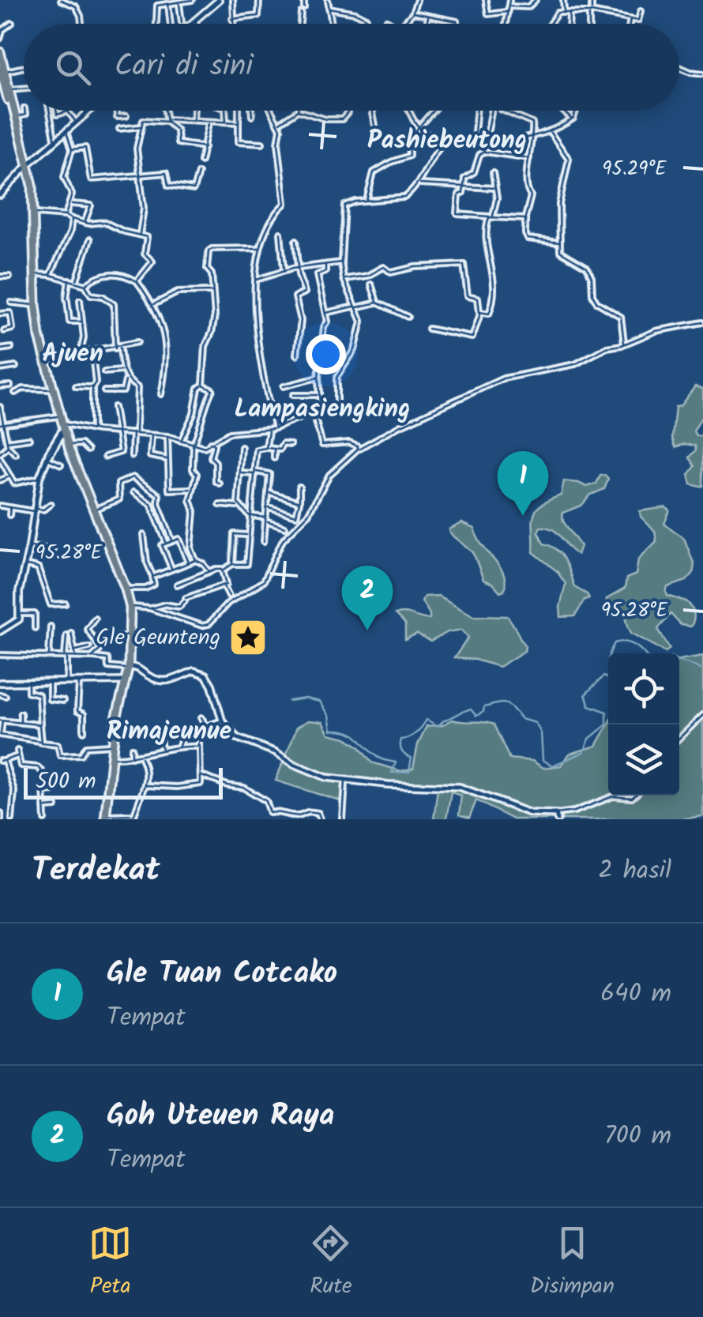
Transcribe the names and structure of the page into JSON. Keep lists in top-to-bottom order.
{
  "districts": [
    "Pashiebeutong",
    "Ajuen",
    "Lampasiengking",
    "Rimajeunue"
  ],
  "places": {
    "place": ["Gle Geunteng"]
  },
  "scale_bar": "500 m",
  "page": {
    "search": "Cari di sini",
    "pins": ["1", "2"],
    "scale": "500 m",
    "heading": ["Terdekat", "2 hasil"],
    "list": [
      {
        "mark": "1",
        "name": "Gle Tuan Cotcako",
        "note": "Tempat",
        "value": "640 m"
      },
      {
        "mark": "2",
        "name": "Goh Uteuen Raya",
        "note": "Tempat",
        "value": "700 m"
      }
    ],
    "nav": ["Peta", "Rute", "Disimpan"]
  },
  "coordinates": ["95.29°E", "95.28°E"]
}
